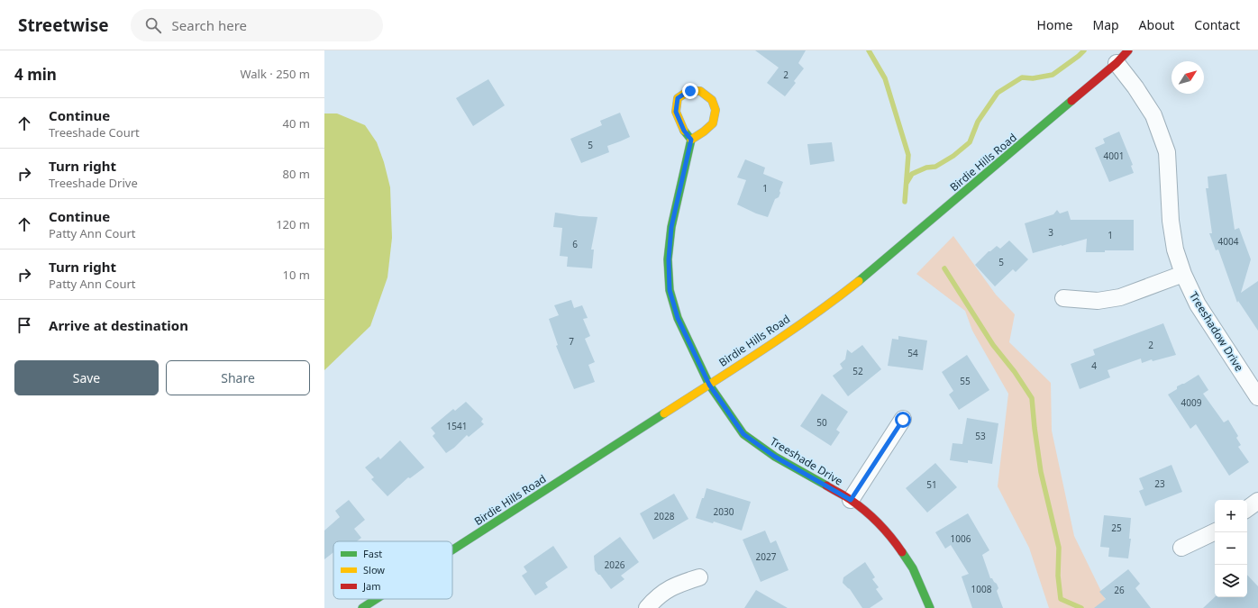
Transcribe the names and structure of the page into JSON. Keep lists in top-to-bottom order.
{
  "streets": {
    "main road": ["Birdie Hills Road", "Treeshade Drive"],
    "street": ["Treeshadow Drive"]
  },
  "crossings": [
    ["Birdie Hills Road", "Treeshadow Drive"],
    ["Birdie Hills Road", "Treeshade Drive"]
  ],
  "house_numbers": [
    "2",
    "5",
    "4001",
    "1",
    "3",
    "1",
    "4004",
    "6",
    "5",
    "7",
    "2",
    "54",
    "4",
    "52",
    "55",
    "4009",
    "50",
    "1541",
    "53",
    "23",
    "51",
    "2030",
    "2028",
    "25",
    "1006",
    "2027",
    "2026",
    "1008",
    "26"
  ],
  "legend": ["Fast", "Slow", "Jam"],
  "north": "top right",
  "page": {
    "header": "Streetwise",
    "search": "Search here",
    "nav": [
      "Home",
      "Map",
      "About",
      "Contact"
    ],
    "heading": ["4 min", "Walk · 250 m"],
    "list": [
      ["Continue", "Treeshade Court", "40 m"],
      ["Turn right", "Treeshade Drive", "80 m"],
      ["Continue", "Patty Ann Court", "120 m"],
      ["Turn right", "Patty Ann Court", "10 m"],
      "Arrive at destination"
    ],
    "buttons": ["Save", "Share"],
    "map_buttons": ["+", "−"]
  }
}
